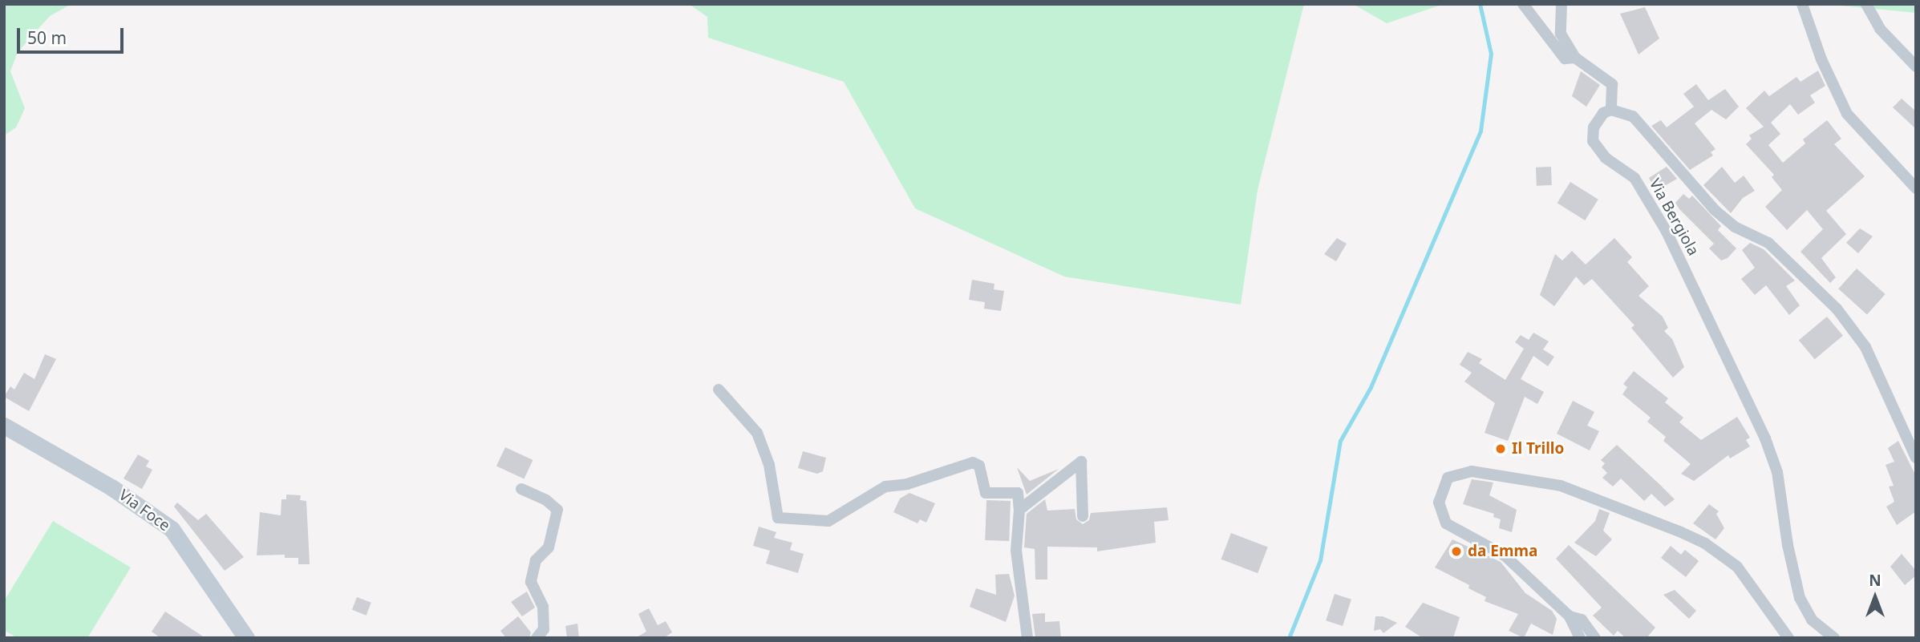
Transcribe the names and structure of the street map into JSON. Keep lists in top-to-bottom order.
{
  "streets": {
    "main road": ["Via Foce"],
    "street": ["Via Bergiola"]
  },
  "places": ["Il Trillo", "da Emma"],
  "scale_bar": "50 m",
  "north": "top"
}
